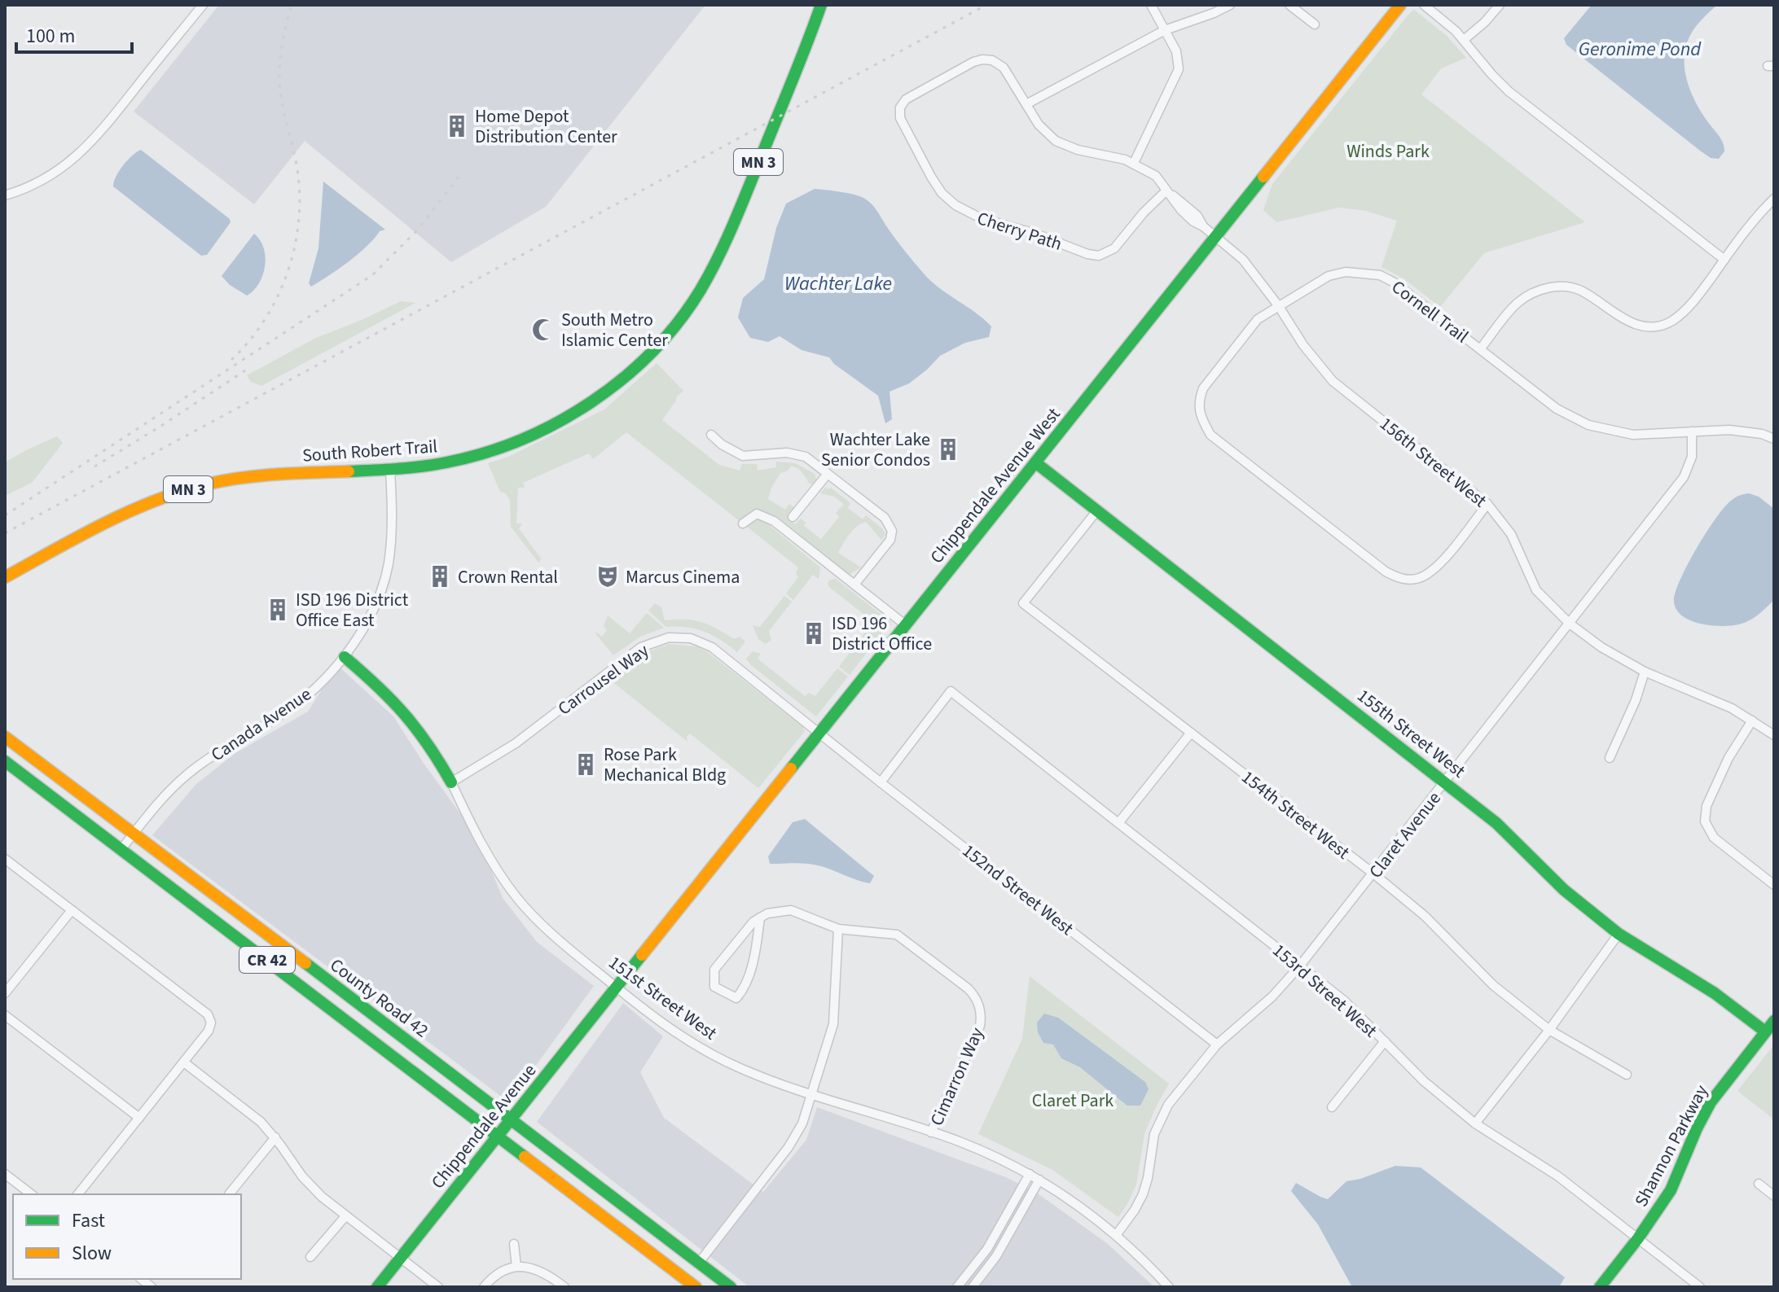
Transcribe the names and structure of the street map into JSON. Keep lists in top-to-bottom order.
{
  "streets": {
    "main road": [
      "MN 3",
      "South Robert Trail",
      "Chippendale Avenue West",
      "155th Street West",
      "CR 42",
      "County Road 42",
      "151st Street West",
      "Chippendale Avenue",
      "Shannon Parkway"
    ],
    "street": [
      "Cherry Path",
      "Cornell Trail",
      "156th Street West",
      "Carrousel Way",
      "Canada Avenue",
      "154th Street West",
      "Claret Avenue",
      "152nd Street West",
      "153rd Street West",
      "Cimarron Way"
    ]
  },
  "crossings": [
    ["Cherry Path", "156th Street West"],
    ["Cornell Trail", "156th Street West"],
    ["Cornell Trail", "Claret Avenue"],
    ["South Robert Trail", "Canada Avenue"],
    ["156th Street West", "Chippendale Avenue West"],
    ["156th Street West", "Claret Avenue"],
    ["Chippendale Avenue West", "Carrousel Way"],
    ["Chippendale Avenue West", "155th Street West"],
    ["Chippendale Avenue West", "152nd Street West"],
    ["Chippendale Avenue West", "151st Street West"],
    ["Chippendale Avenue West", "Chippendale Avenue"],
    ["Carrousel Way", "152nd Street West"],
    ["Carrousel Way", "151st Street West"],
    ["Canada Avenue", "CR 42"],
    ["Canada Avenue", "County Road 42"],
    ["Canada Avenue", "151st Street West"],
    ["155th Street West", "154th Street West"],
    ["155th Street West", "Claret Avenue"],
    ["155th Street West", "Shannon Parkway"],
    ["154th Street West", "Claret Avenue"],
    ["Claret Avenue", "152nd Street West"],
    ["Claret Avenue", "153rd Street West"],
    ["Claret Avenue", "151st Street West"],
    ["152nd Street West", "153rd Street West"],
    ["CR 42", "Chippendale Avenue"],
    ["153rd Street West", "Shannon Parkway"],
    ["County Road 42", "Chippendale Avenue"],
    ["151st Street West", "Cimarron Way"],
    ["151st Street West", "Chippendale Avenue"]
  ],
  "water": ["Geronime Pond", "Wachter Lake"],
  "parks": ["Winds Park", "Claret Park"],
  "places": {
    "building": [
      "Home Depot Distribution Center",
      "Wachter Lake Senior Condos",
      "Crown Rental",
      "ISD 196 District Office East",
      "ISD 196 District Office",
      "Rose Park Mechanical Bldg"
    ],
    "mosque": ["South Metro Islamic Center"],
    "theatre": ["Marcus Cinema"]
  },
  "legend": ["Fast", "Slow"],
  "scale_bar": "100 m"
}
